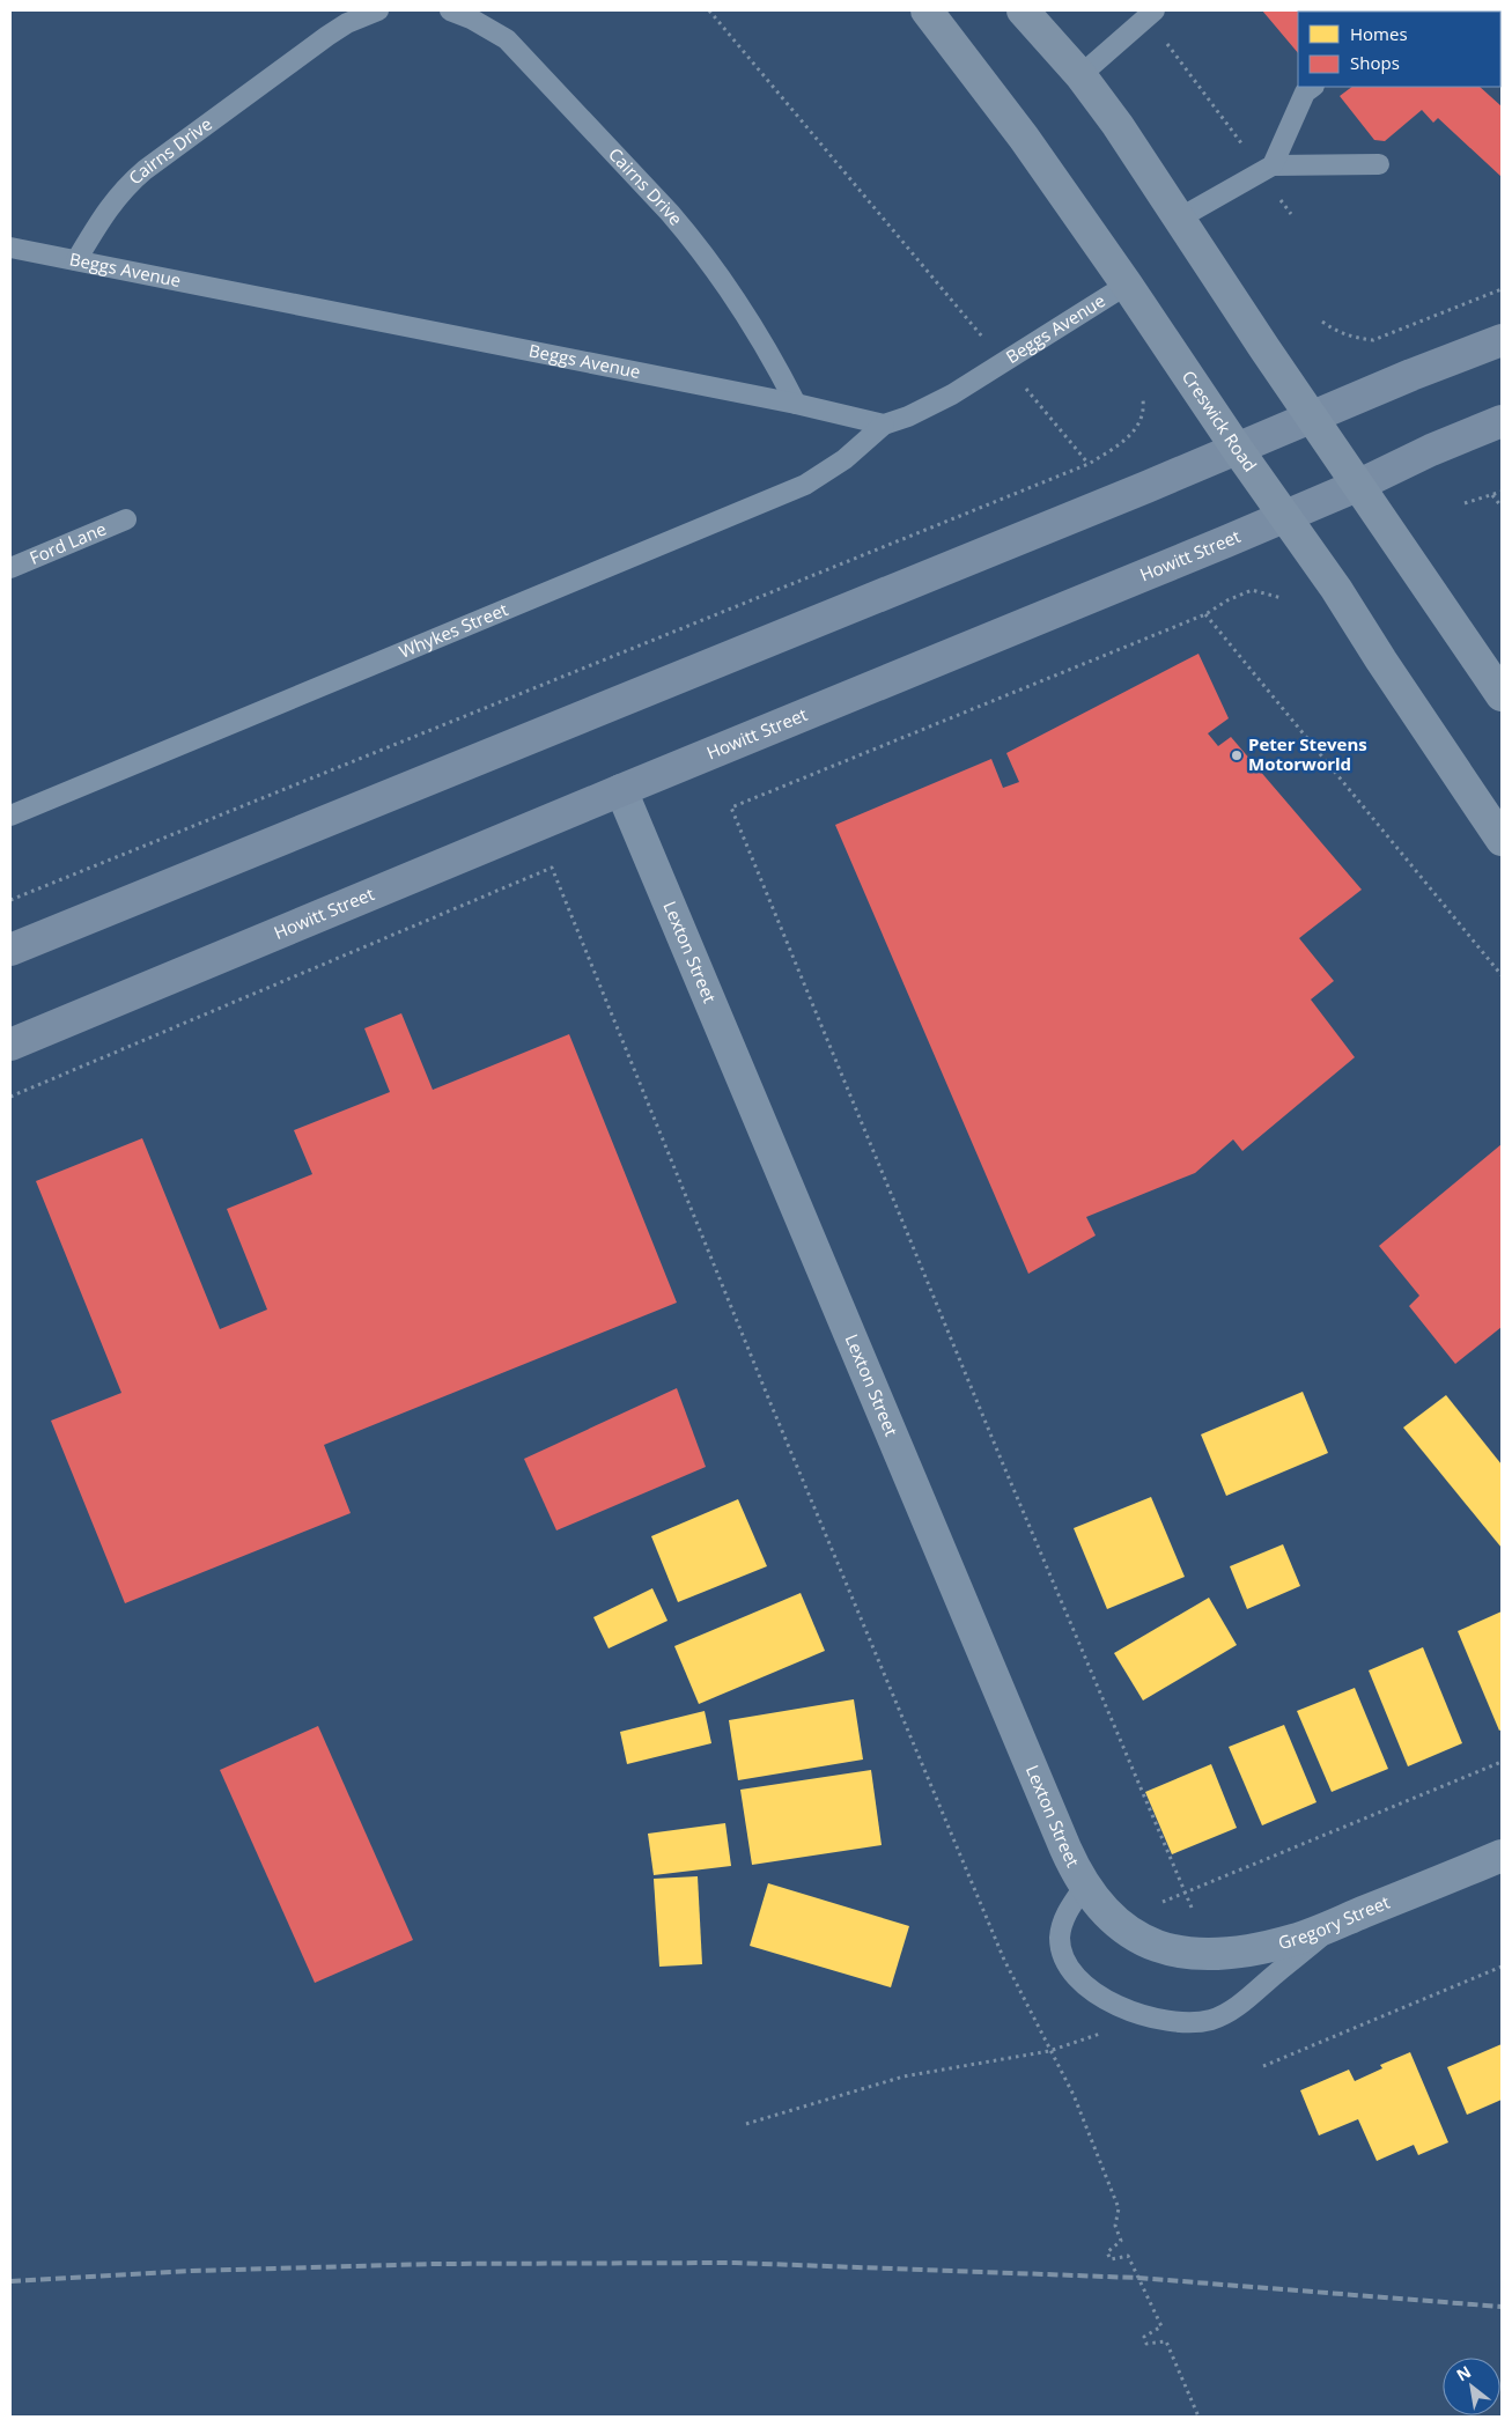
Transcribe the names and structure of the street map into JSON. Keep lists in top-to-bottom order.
{
  "streets": {
    "highway": ["Creswick Road"],
    "main road": ["Howitt Street"],
    "street": ["Lexton Street", "Gregory Street"],
    "lane": [
      "Cairns Drive",
      "Beggs Avenue",
      "Ford Lane",
      "Whykes Street"
    ]
  },
  "crossings": [
    ["Cairns Drive", "Beggs Avenue"],
    ["Beggs Avenue", "Creswick Road"],
    ["Beggs Avenue", "Whykes Street"],
    ["Creswick Road", "Howitt Street"],
    ["Howitt Street", "Lexton Street"],
    ["Lexton Street", "Gregory Street"]
  ],
  "places": ["Peter Stevens Motorworld"],
  "legend": ["Homes", "Shops"],
  "north": "top left"
}
